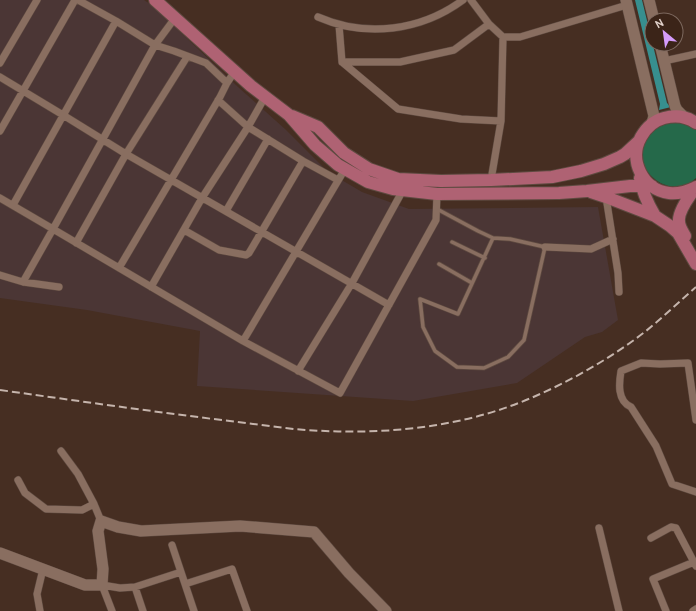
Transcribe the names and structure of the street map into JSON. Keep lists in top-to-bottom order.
{
  "north": "top left"
}
